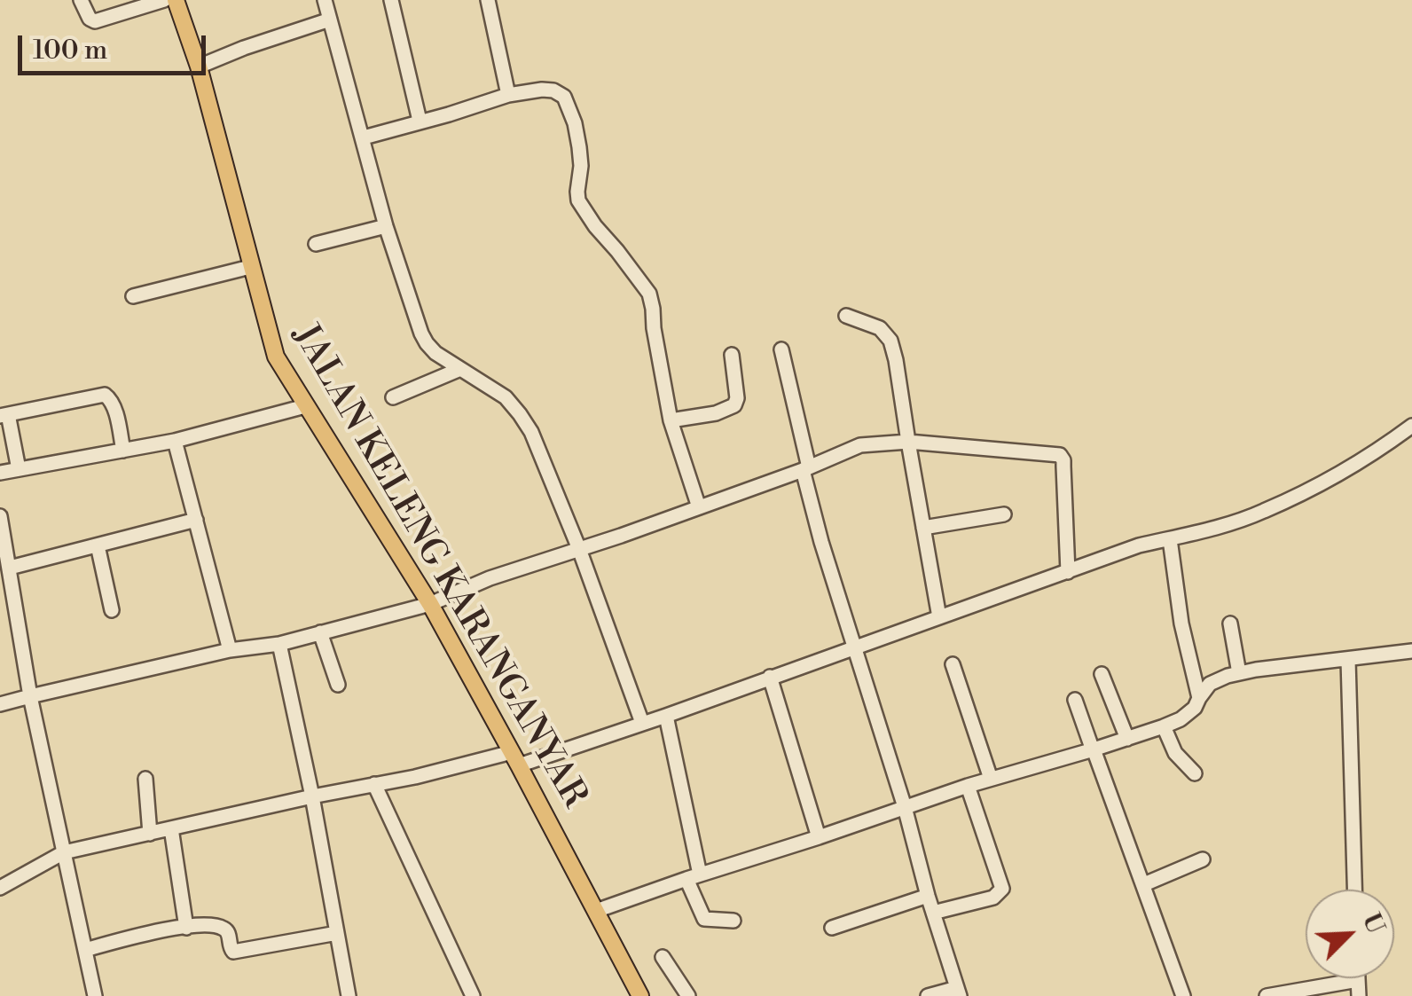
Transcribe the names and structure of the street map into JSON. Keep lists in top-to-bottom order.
{
  "streets": {
    "main road": ["JALAN KELENG KARANGANYAR"]
  },
  "scale_bar": "100 m",
  "north": "top right"
}
